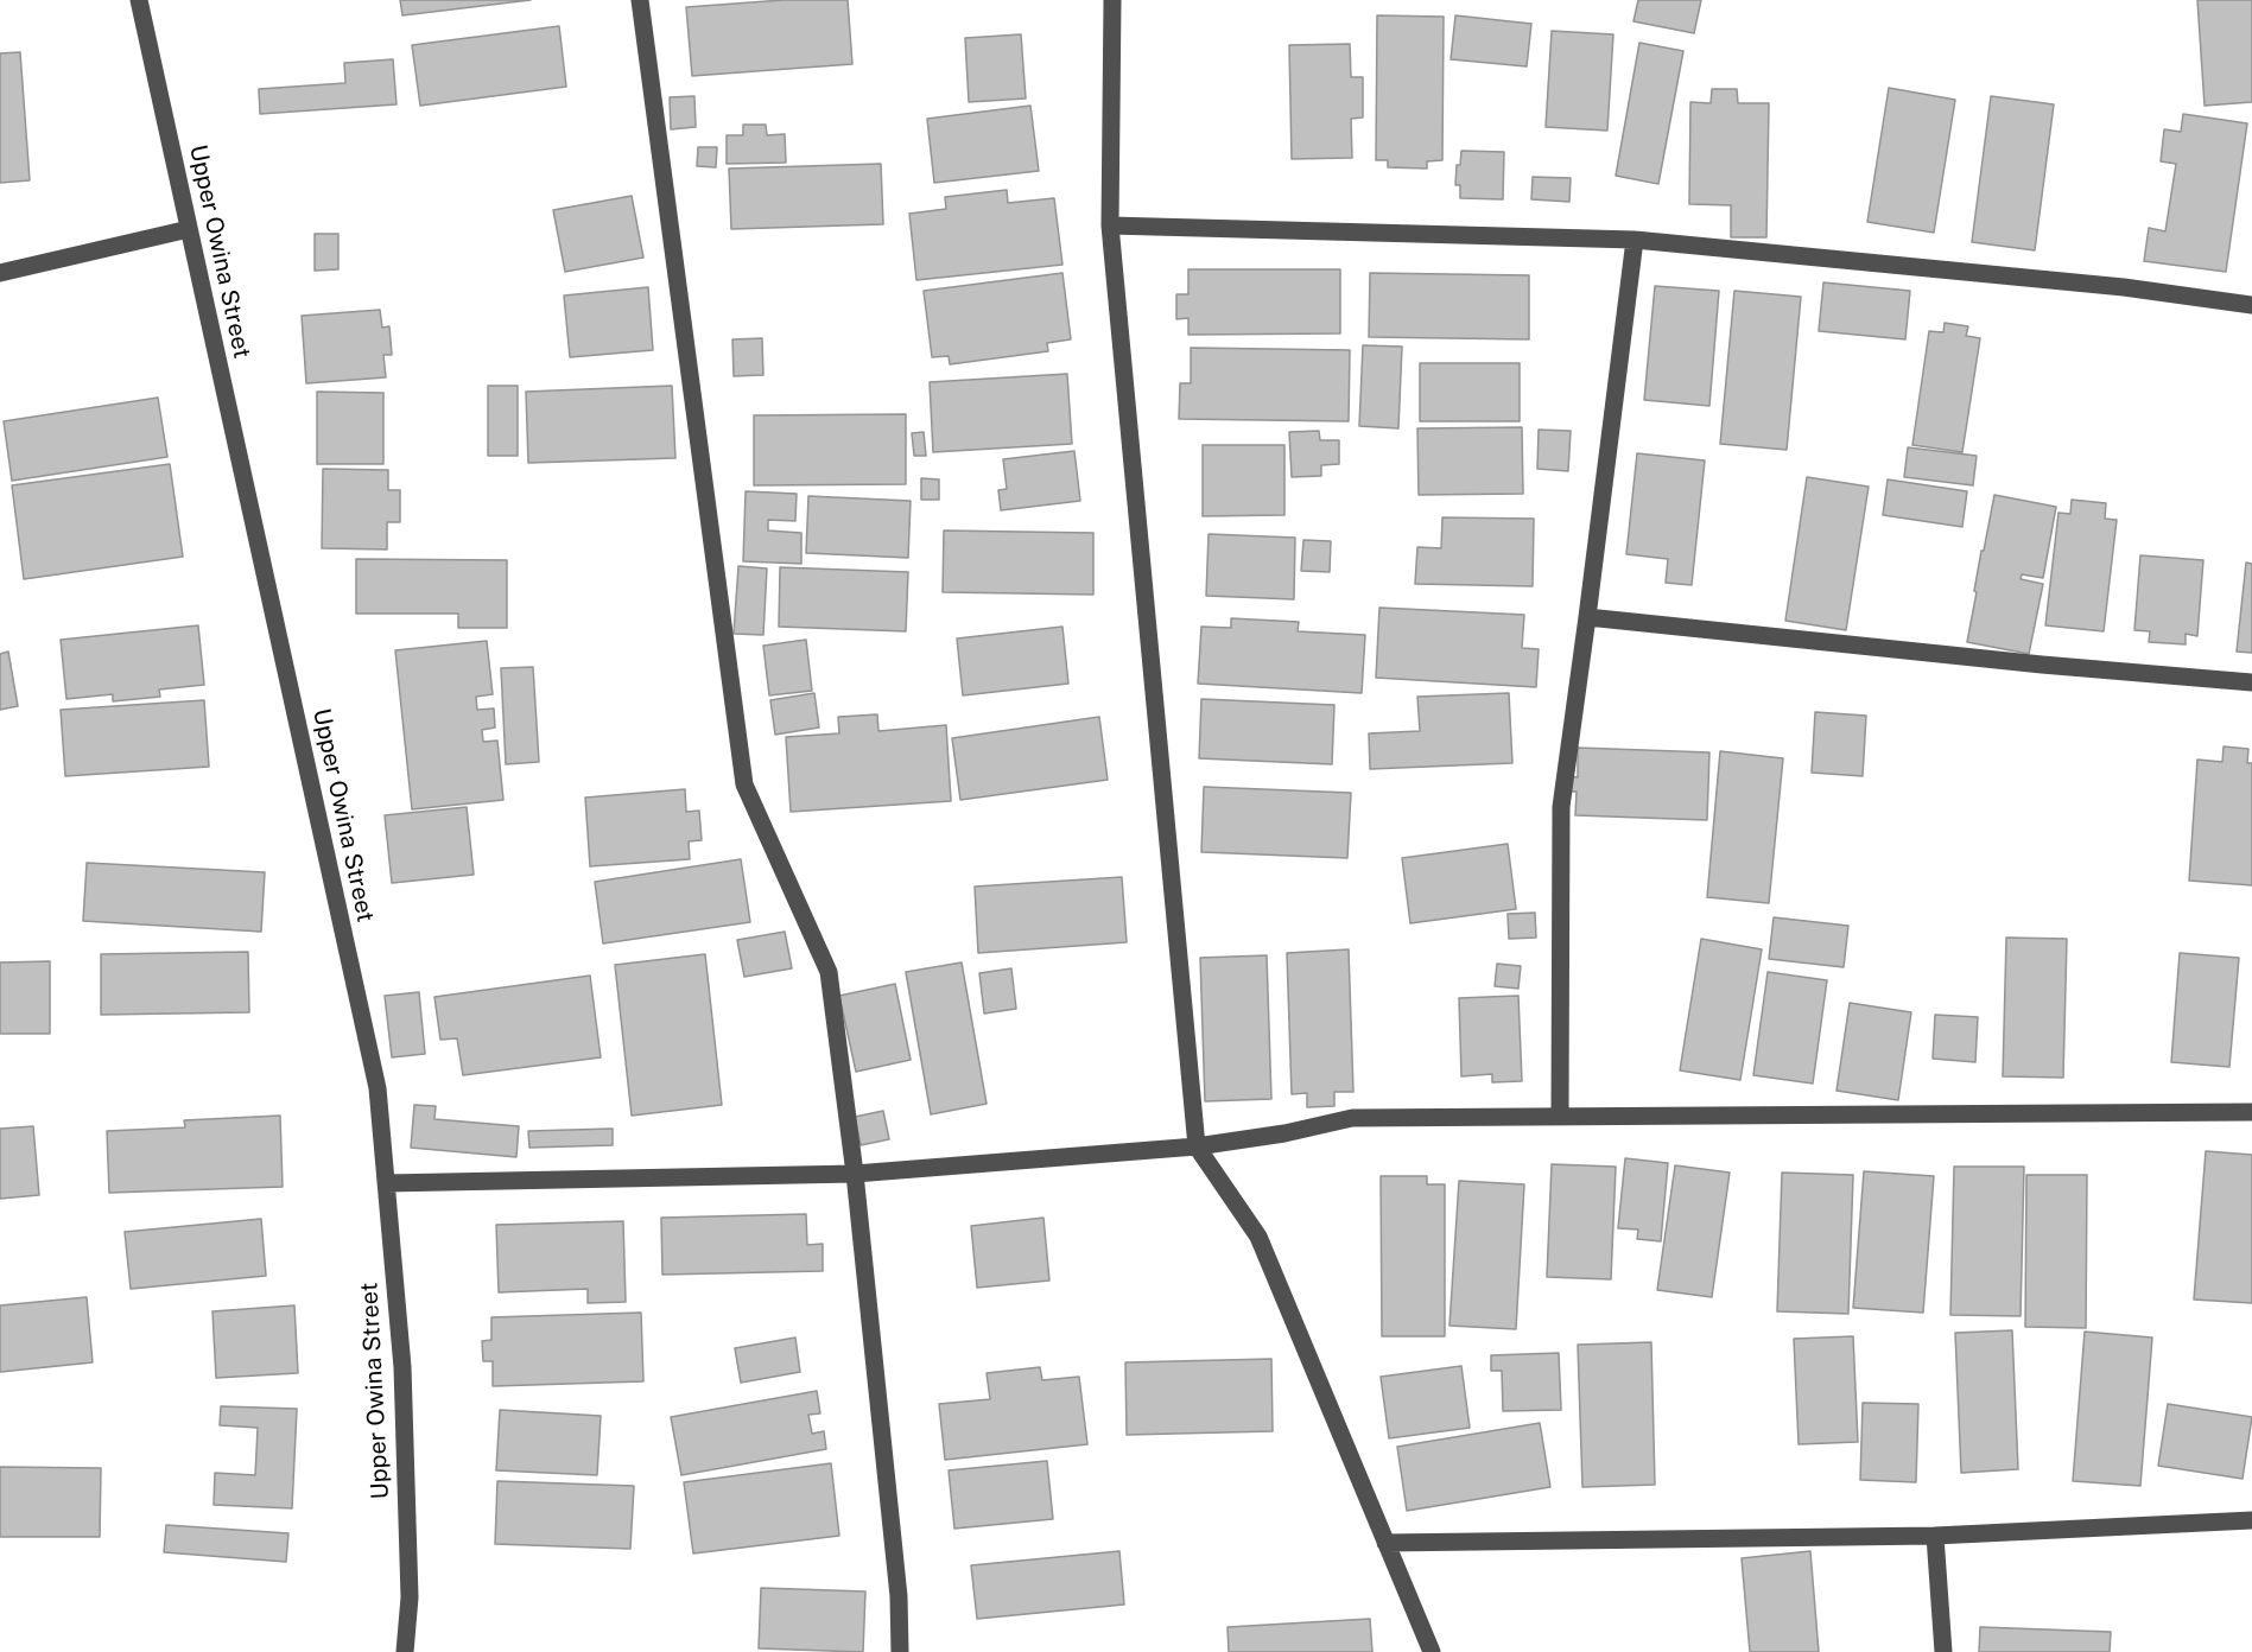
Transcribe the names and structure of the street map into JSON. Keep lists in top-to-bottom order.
{
  "streets": {
    "street": ["Upper Owina Street"]
  }
}
